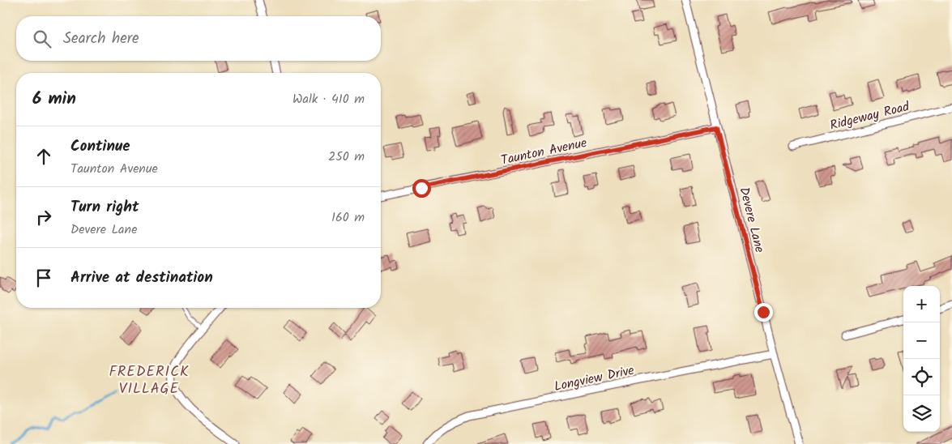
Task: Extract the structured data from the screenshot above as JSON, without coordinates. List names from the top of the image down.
{
  "streets": {
    "street": [
      "Ridgeway Road",
      "Taunton Avenue",
      "Devere Lane",
      "Longview Drive"
    ]
  },
  "crossings": [
    ["Taunton Avenue", "Devere Lane"],
    ["Devere Lane", "Longview Drive"]
  ],
  "districts": ["FREDERICK VILLAGE"],
  "page": {
    "search": "Search here",
    "heading": ["6 min", "Walk · 410 m"],
    "list": [
      ["Continue", "Taunton Avenue", "250 m"],
      ["Turn right", "Devere Lane", "160 m"],
      "Arrive at destination"
    ],
    "map_buttons": ["+", "−"]
  }
}
